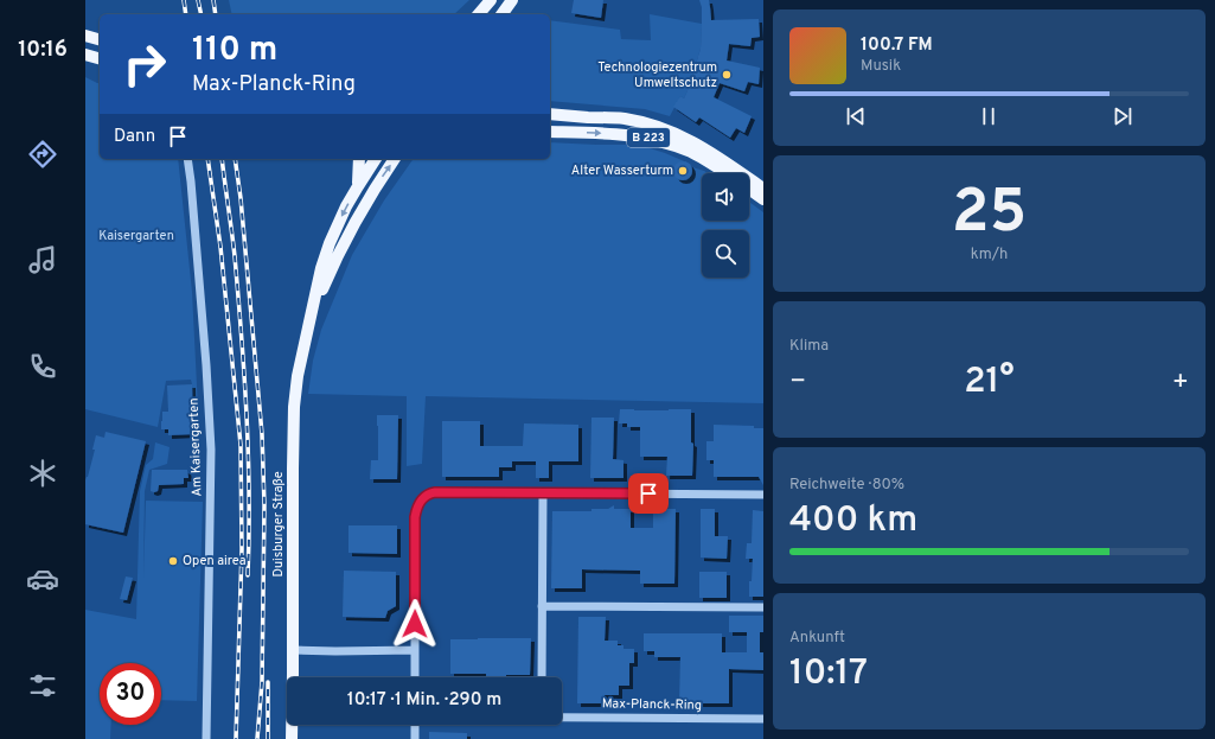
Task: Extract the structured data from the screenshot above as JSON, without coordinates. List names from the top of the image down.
{
  "streets": {
    "main road": ["B 223", "Duisburger Straße"],
    "street": ["Am Kaisergarten", "Max-Planck-Ring"]
  },
  "parks": ["Kaisergarten"],
  "places": ["Technologiezentrum Umweltschutz", "Alter Wasserturm", "Open airea"],
  "page": {
    "tabs": "10:16",
    "turn": ["110 m", "Max-Planck-Ring"],
    "song": ["100.7 FM", "Musik"],
    "then": "Dann",
    "tile": [
      ["25", "km/h"],
      "Klima",
      ["Reichweite · 80%", "400 km"],
      ["Ankunft", "10:17"]
    ],
    "heat": ["−", "21°", "+"],
    "limit": "30",
    "trip": "10:17 · 1 Min. · 290 m"
  }
}
